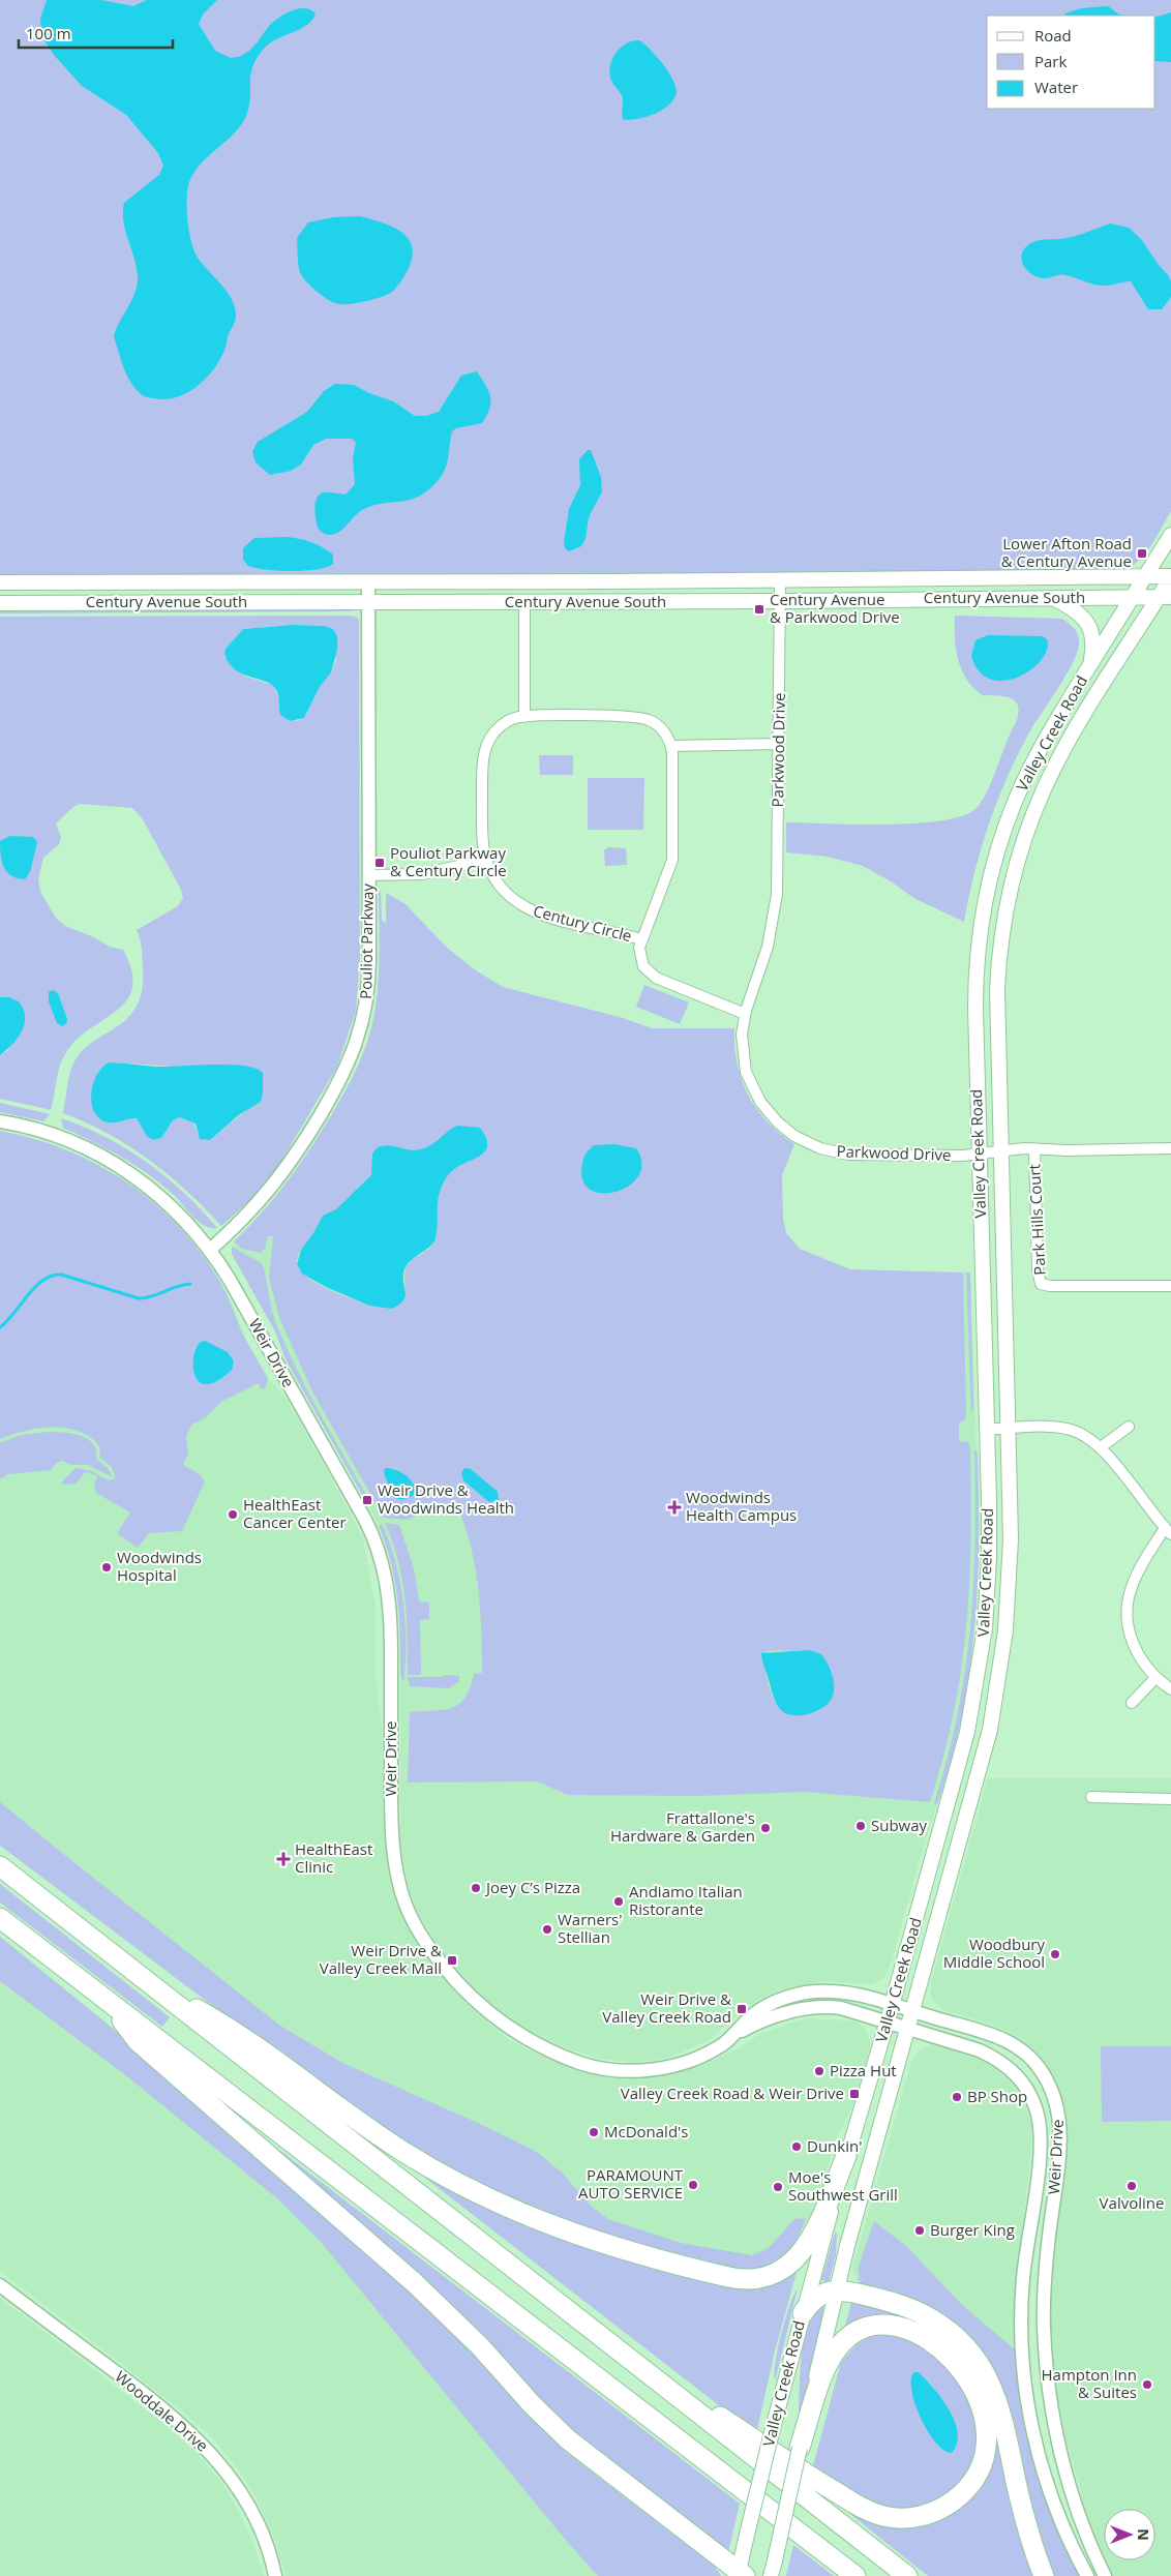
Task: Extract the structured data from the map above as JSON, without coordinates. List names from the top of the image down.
{
  "streets": {
    "main road": ["Century Avenue South", "Valley Creek Road"],
    "street": [
      "Parkwood Drive",
      "Century Circle",
      "Pouliot Parkway",
      "Park Hills Court",
      "Weir Drive",
      "Wooddale Drive"
    ]
  },
  "crossings": [
    ["Century Avenue South", "Valley Creek Road"],
    ["Century Avenue South", "Parkwood Drive"],
    ["Century Avenue South", "Pouliot Parkway"],
    ["Valley Creek Road", "Parkwood Drive"],
    ["Valley Creek Road", "Weir Drive"],
    ["Parkwood Drive", "Century Circle"],
    ["Parkwood Drive", "Park Hills Court"],
    ["Pouliot Parkway", "Weir Drive"]
  ],
  "places": {
    "transit": [
      "Lower Afton Road & Century Avenue",
      "Century Avenue & Parkwood Drive",
      "Pouliot Parkway & Century Circle",
      "Weir Drive & Woodwinds Health",
      "Weir Drive & Valley Creek Mall",
      "Weir Drive & Valley Creek Road",
      "Valley Creek Road & Weir Drive"
    ],
    "health": ["Woodwinds Health Campus", "HealthEast Clinic"],
    "other": [
      "HealthEast Cancer Center",
      "Woodwinds Hospital",
      "Subway",
      "Frattallone's Hardware & Garden",
      "Joey C’s Pizza",
      "Andiamo Italian Ristorante",
      "Warners' Stellian",
      "Woodbury Middle School",
      "Pizza Hut",
      "BP Shop",
      "McDonald's",
      "Dunkin'",
      "PARAMOUNT AUTO SERVICE",
      "Valvoline",
      "Moe's Southwest Grill",
      "Burger King",
      "Hampton Inn & Suites"
    ]
  },
  "legend": ["Road", "Park", "Water"],
  "scale_bar": "100 m",
  "north": "right"
}
